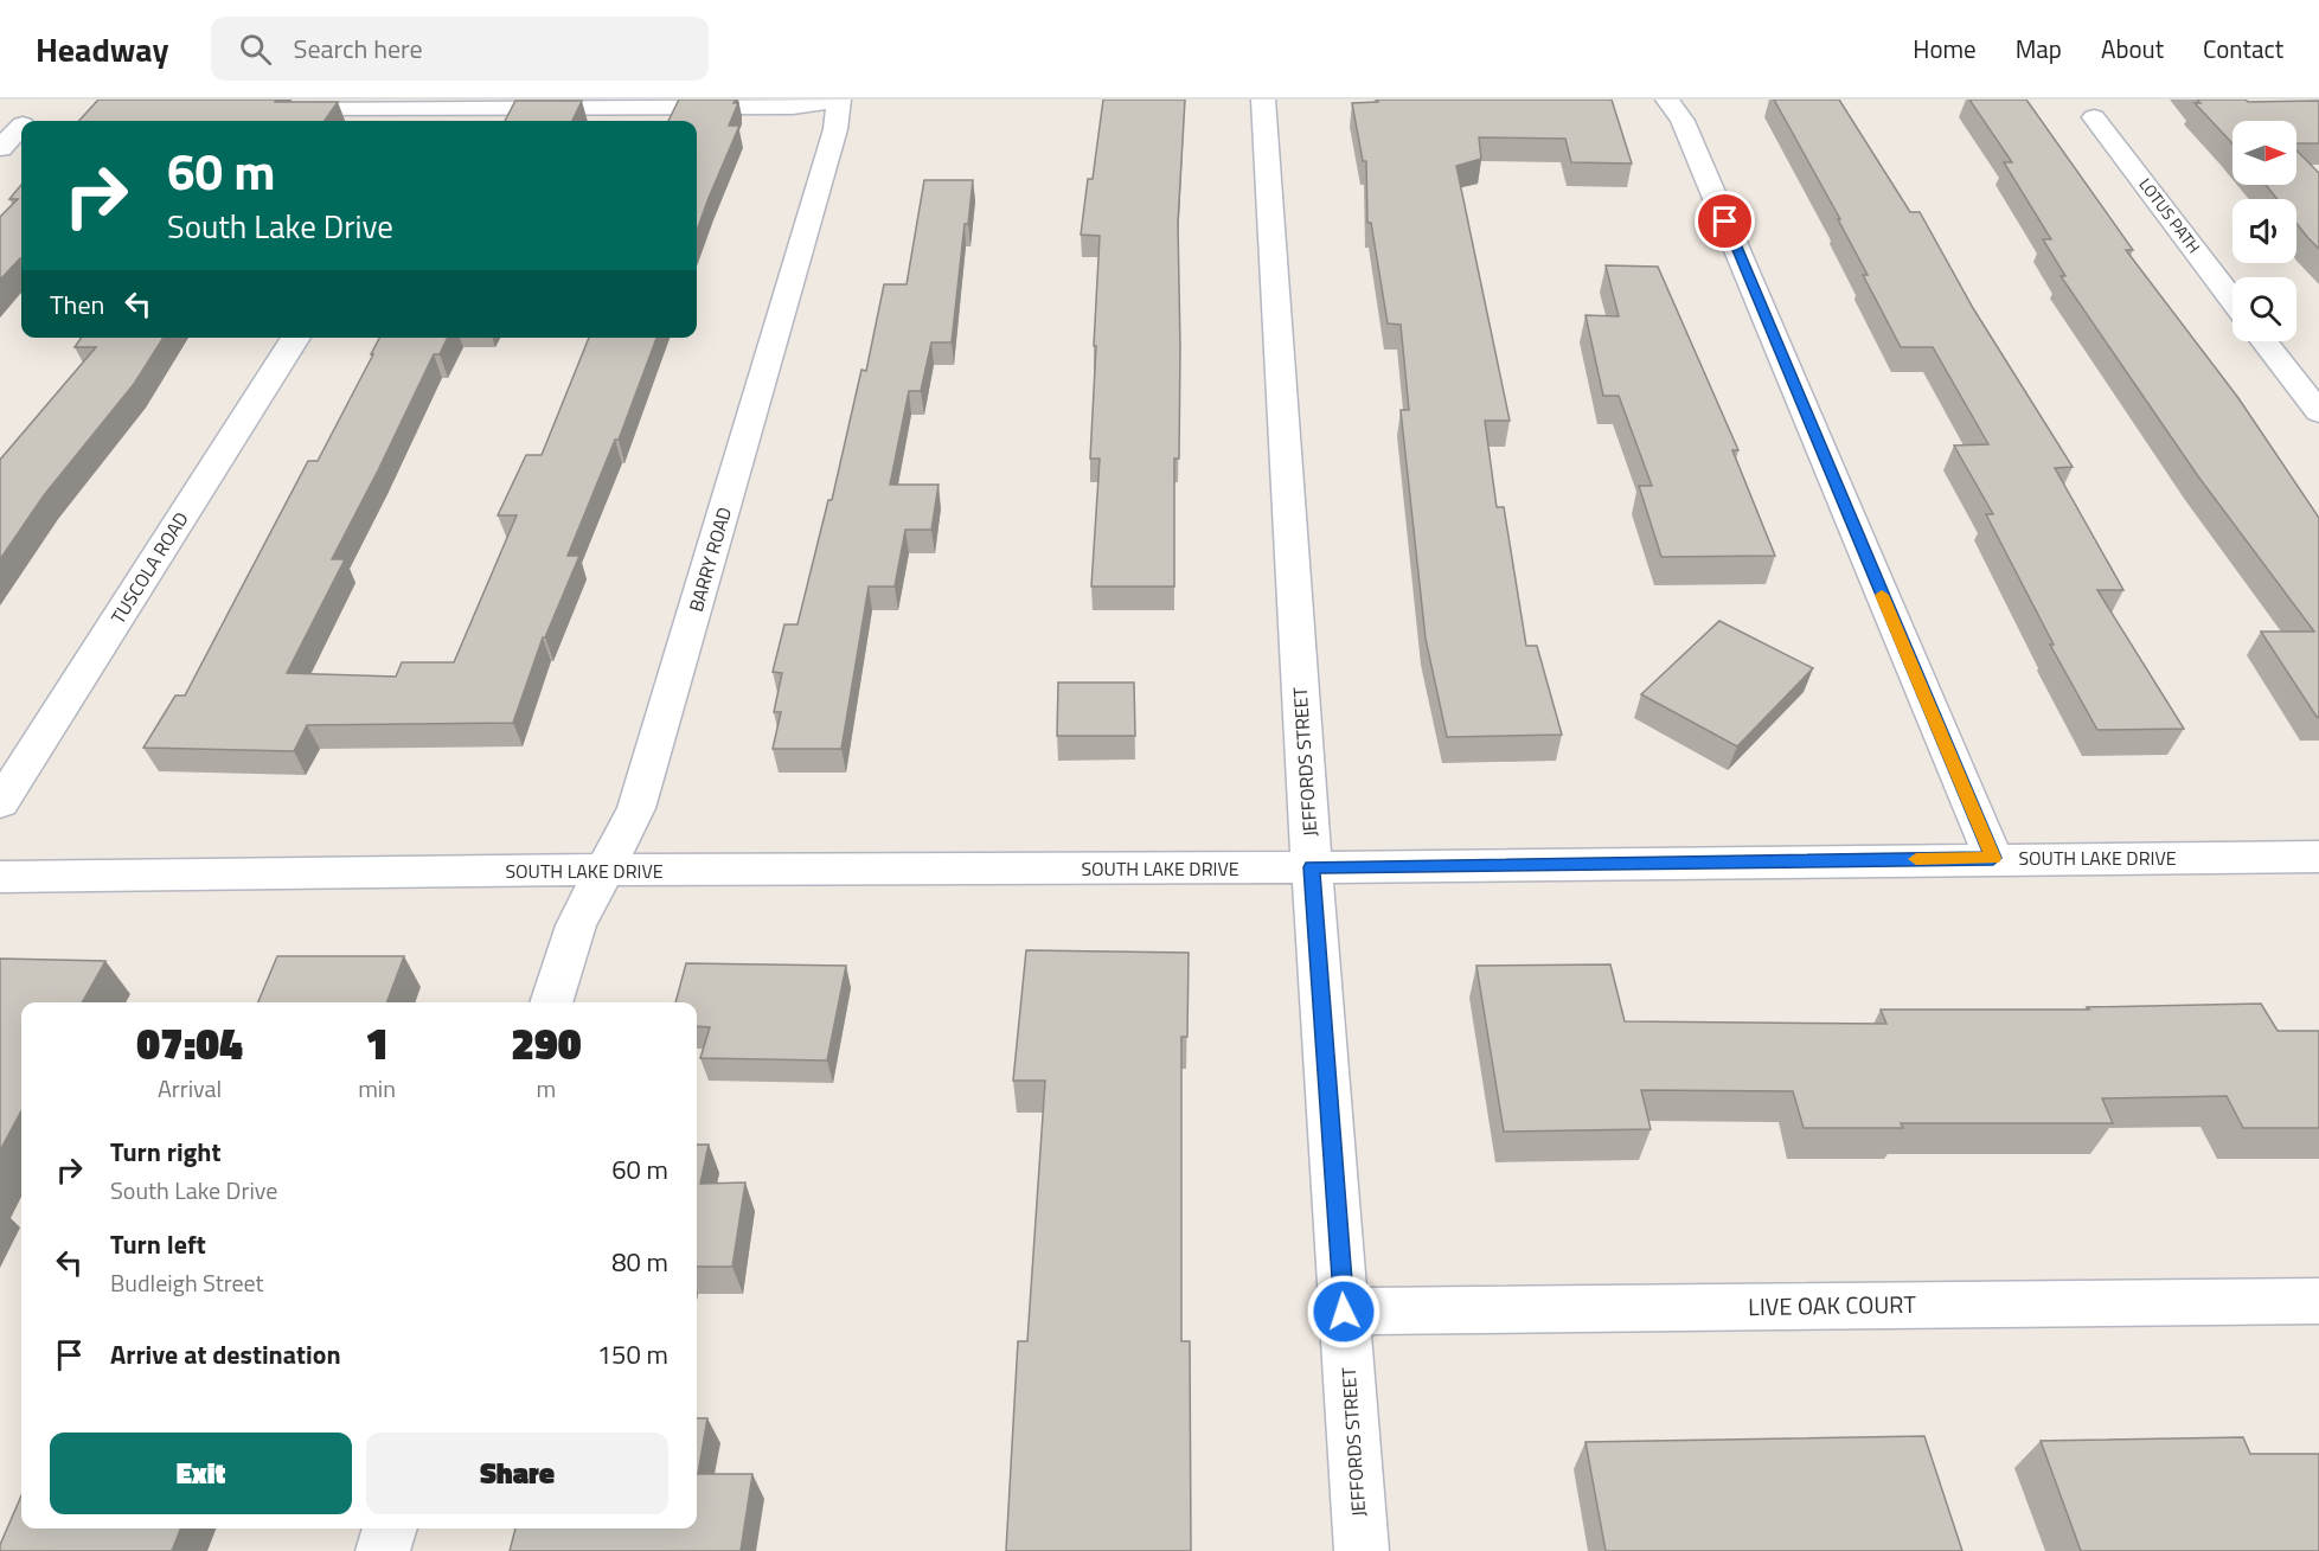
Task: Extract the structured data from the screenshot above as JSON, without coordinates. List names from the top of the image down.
{
  "streets": {
    "street": [
      "LOTUS PATH",
      "BARRY ROAD",
      "TUSCOLA ROAD",
      "JEFFORDS STREET",
      "SOUTH LAKE DRIVE",
      "LIVE OAK COURT"
    ]
  },
  "crossings": [
    ["BARRY ROAD", "SOUTH LAKE DRIVE"],
    ["JEFFORDS STREET", "SOUTH LAKE DRIVE"],
    ["JEFFORDS STREET", "LIVE OAK COURT"]
  ],
  "north": "right",
  "page": {
    "header": "Headway",
    "search": "Search here",
    "nav": [
      "Home",
      "Map",
      "About",
      "Contact"
    ],
    "turn": ["60 m", "South Lake Drive"],
    "then": "Then",
    "eta": [
      "07:04",
      "Arrival",
      "1",
      "min",
      "290",
      "m"
    ],
    "list": [
      {
        "name": "Turn right",
        "note": "South Lake Drive",
        "value": "60 m"
      },
      {
        "name": "Turn left",
        "note": "Budleigh Street",
        "value": "80 m"
      },
      {
        "name": "Arrive at destination",
        "value": "150 m"
      }
    ],
    "buttons": ["Exit", "Share"]
  }
}
